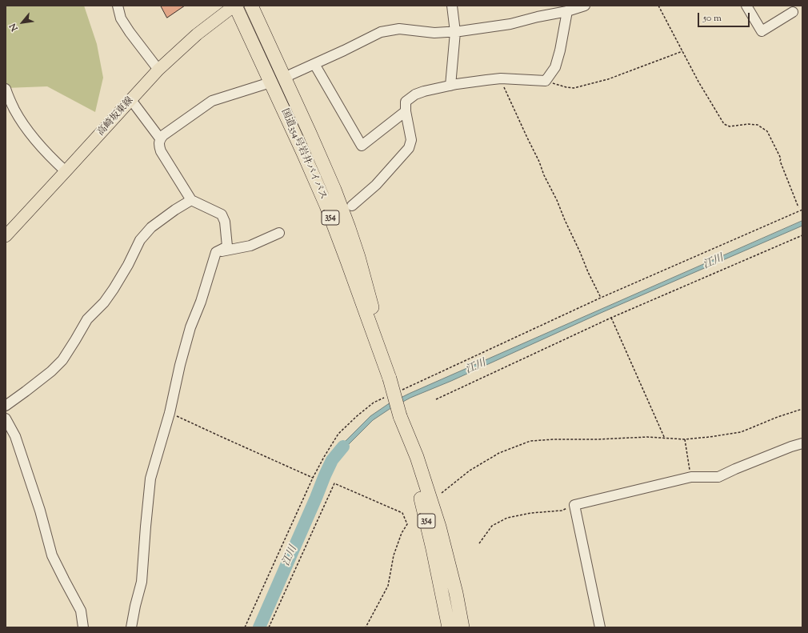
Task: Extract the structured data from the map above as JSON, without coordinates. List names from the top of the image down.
{
  "streets": {
    "highway": ["国道354号岩井バイパス", "354"],
    "main road": ["高崎坂東線"]
  },
  "crossings": [
    ["高崎坂東線", "国道354号岩井バイパス"]
  ],
  "water": ["江川"],
  "scale_bar": "50 m",
  "north": "bottom left"
}
